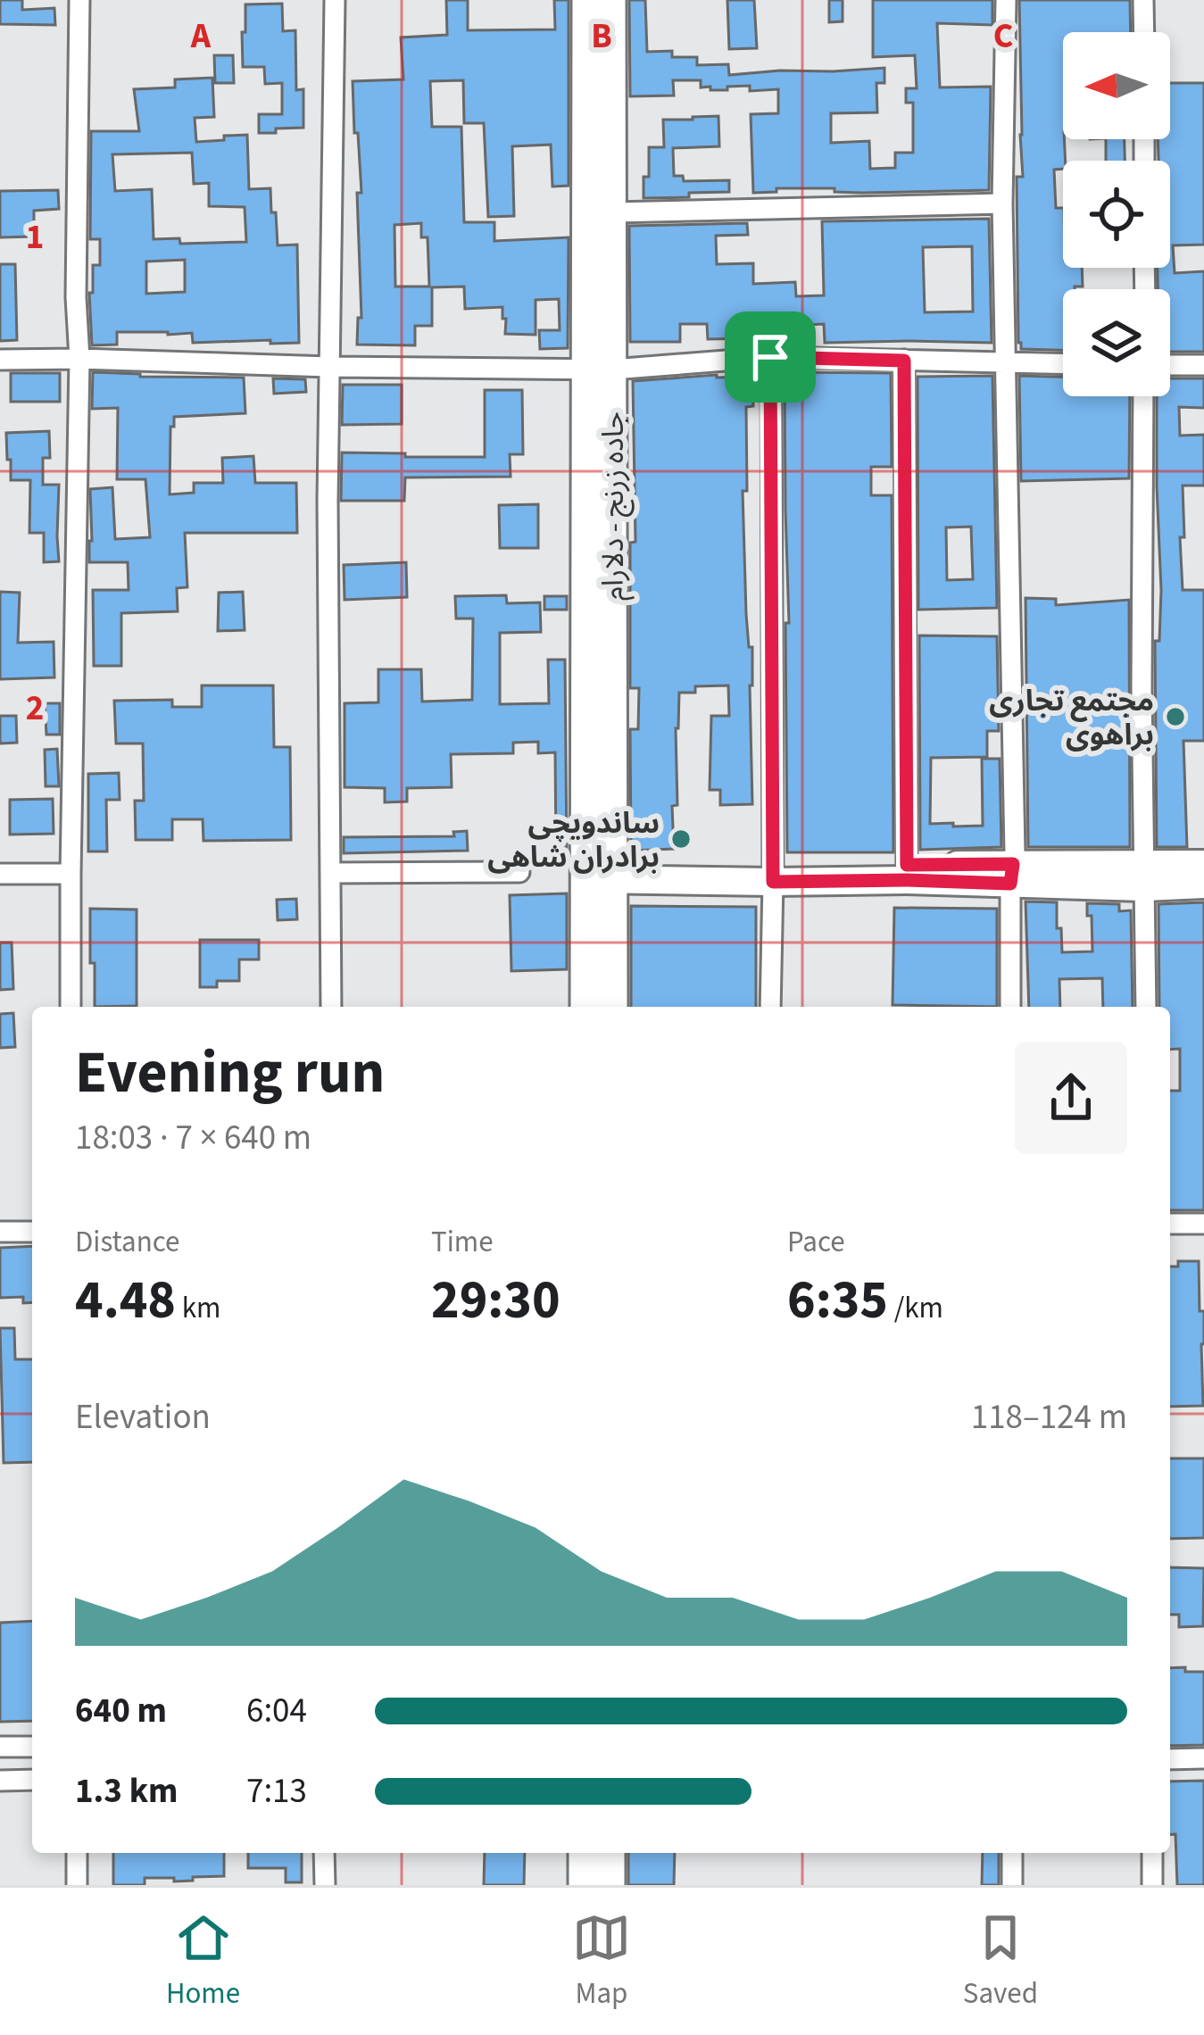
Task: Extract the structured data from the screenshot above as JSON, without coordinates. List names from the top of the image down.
{
  "streets": {
    "highway": ["جاده زرنج - دلارام"]
  },
  "places": ["مجتمع تجاری براهوی", "ساندویچی برادران شاهی"],
  "north": "left",
  "page": {
    "heading": ["Evening run", "18:03 · 7 × 640 m"],
    "stats": [
      ["Distance", "4.48 km"],
      ["Time", "29:30"],
      ["Pace", "6:35 /km"]
    ],
    "chart": ["Elevation", "118–124 m"],
    "list": [
      {
        "name": "640 m",
        "note": "6:04"
      },
      {
        "name": "1.3 km",
        "note": "7:13"
      }
    ],
    "tabs": ["Home", "Map", "Saved"]
  },
  "grid": {
    "columns": ["A", "B", "C"],
    "rows": ["1", "2"]
  }
}
